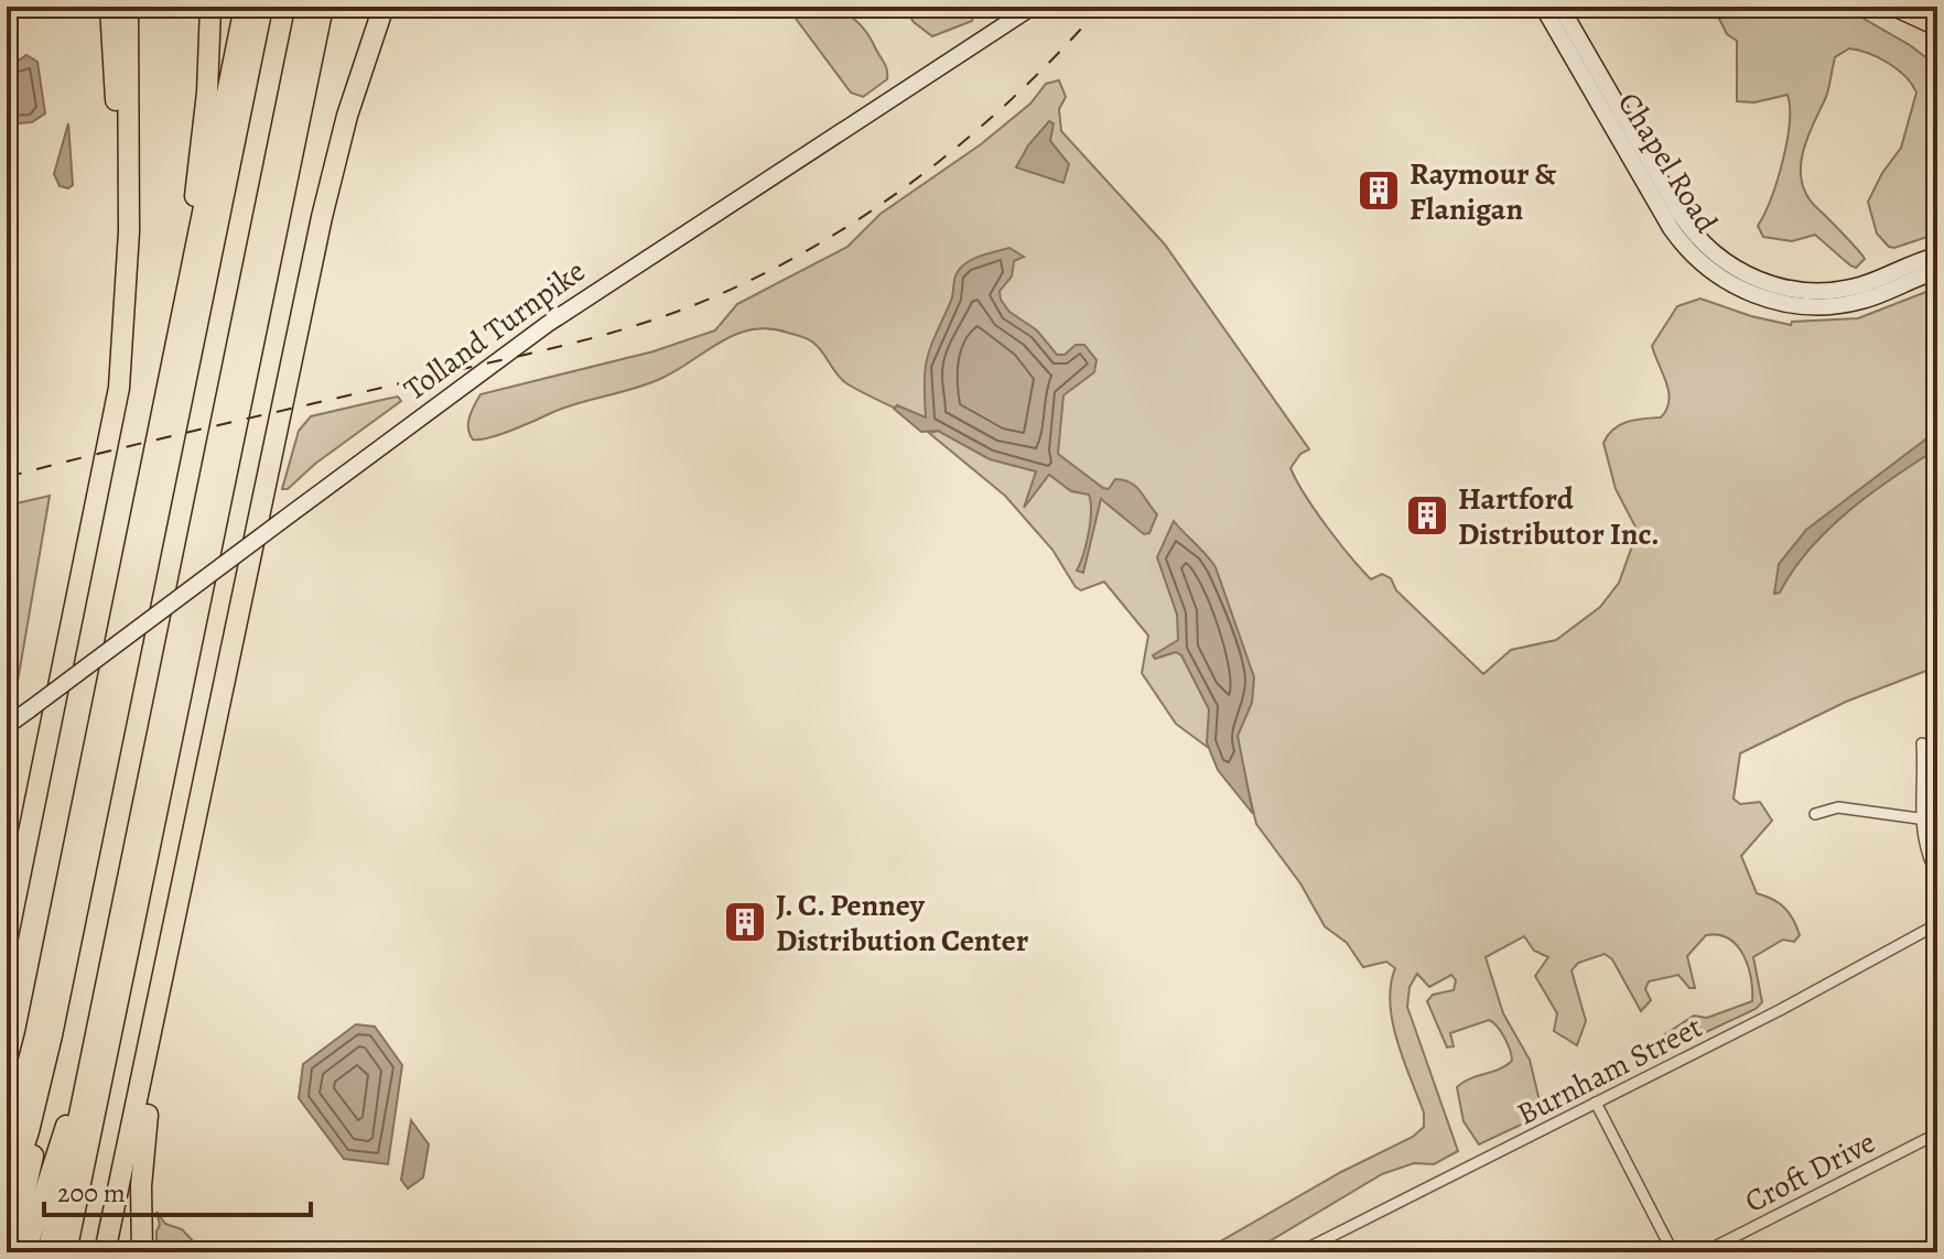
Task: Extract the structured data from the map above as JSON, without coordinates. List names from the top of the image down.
{
  "streets": {
    "main road": ["Chapel Road", "Tolland Turnpike"],
    "street": ["Burnham Street", "Croft Drive"]
  },
  "places": {
    "building": ["Raymour & Flanigan", "Hartford Distributor Inc.", "J. C. Penney Distribution Center"]
  },
  "scale_bar": "200 m"
}
